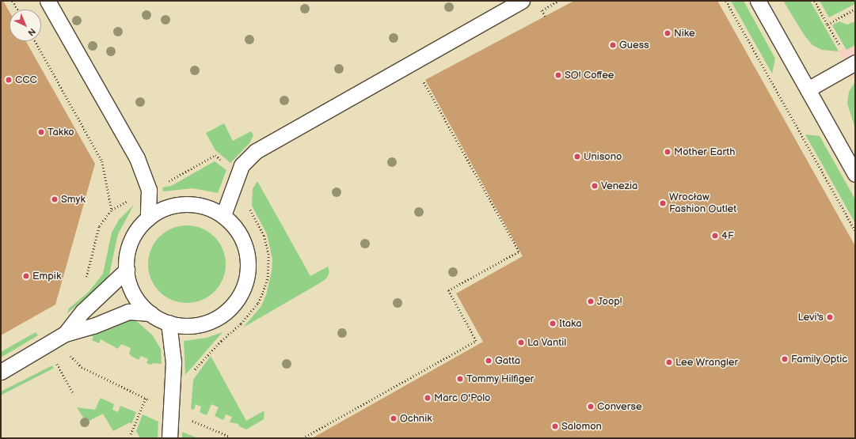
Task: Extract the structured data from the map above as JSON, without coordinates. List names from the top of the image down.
{
  "places": [
    "Nike",
    "Guess",
    "SO! Coffee",
    "CCC",
    "Takko",
    "Mother Earth",
    "Unisono",
    "Venezia",
    "Smyk",
    "Wrocław Fashion Outlet",
    "4F",
    "Empik",
    "Joop!",
    "Levi's",
    "Itaka",
    "La Vantil",
    "Family Optic",
    "Gatta",
    "Lee Wrangler",
    "Tommy Hilfiger",
    "Marc O'Polo",
    "Converse",
    "Ochnik",
    "Salomon"
  ],
  "north": "bottom right"
}
